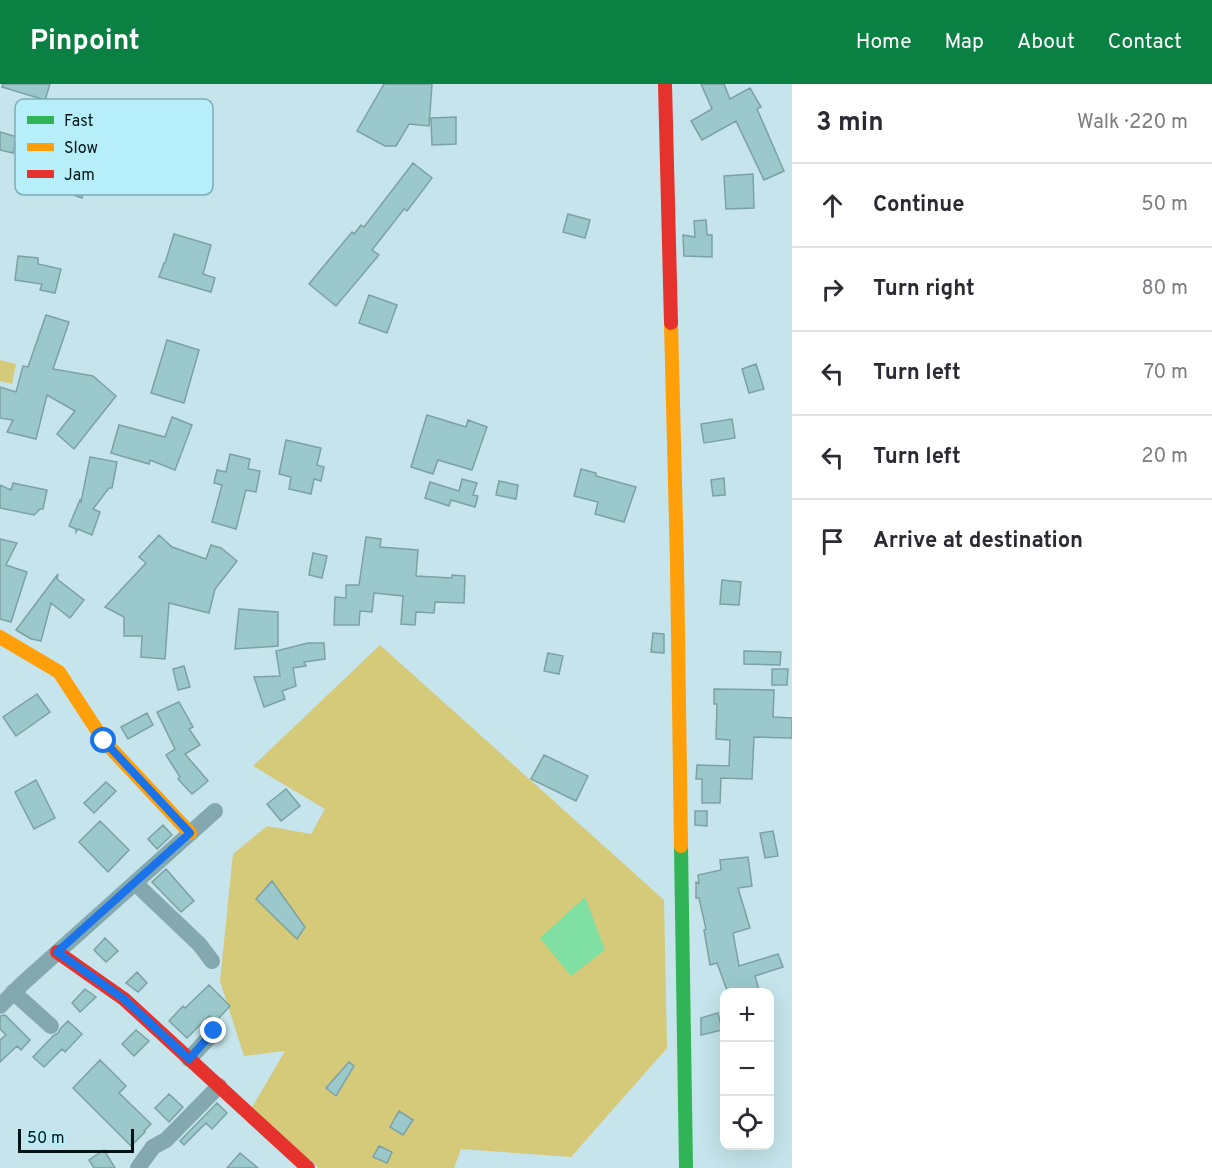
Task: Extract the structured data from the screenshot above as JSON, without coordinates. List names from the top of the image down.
{
  "legend": ["Fast", "Slow", "Jam"],
  "scale_bar": "50 m",
  "page": {
    "header": "Pinpoint",
    "nav": [
      "Home",
      "Map",
      "About",
      "Contact"
    ],
    "heading": ["3 min", "Walk · 220 m"],
    "list": [
      ["Continue", "50 m"],
      ["Turn right", "80 m"],
      ["Turn left", "70 m"],
      ["Turn left", "20 m"],
      "Arrive at destination"
    ],
    "map_buttons": ["+", "−"],
    "scale": "50 m"
  }
}
